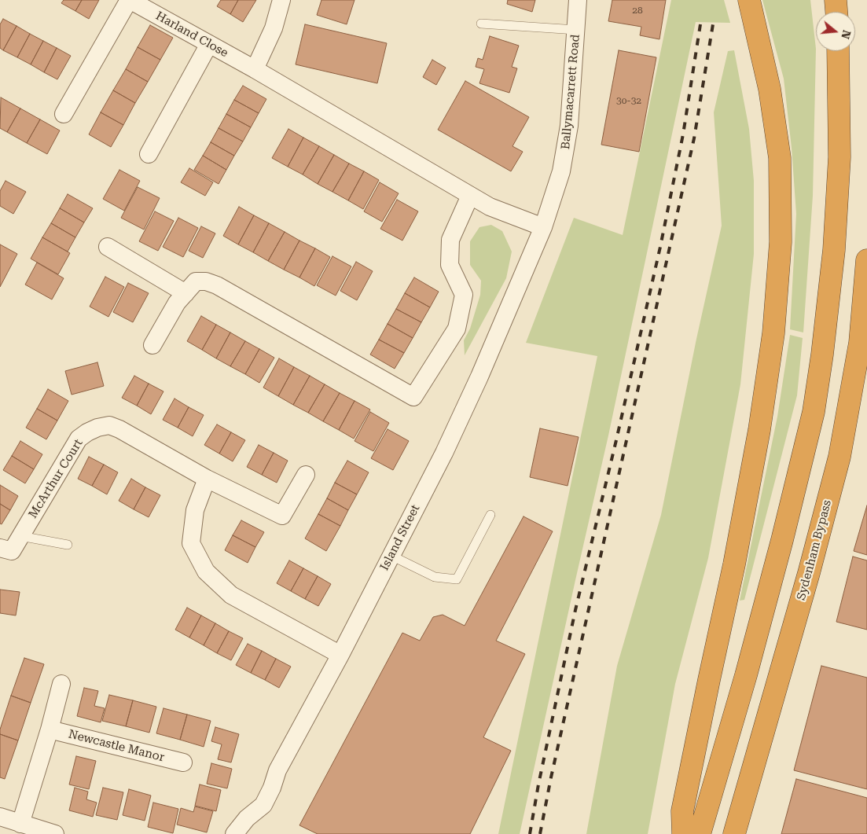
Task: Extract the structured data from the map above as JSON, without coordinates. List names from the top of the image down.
{
  "streets": {
    "highway": ["Sydenham Bypass"],
    "street": [
      "Harland Close",
      "Ballymacarrett Road",
      "McArthur Court",
      "Island Street",
      "Newcastle Manor"
    ]
  },
  "crossings": [
    ["Harland Close", "Ballymacarrett Road"],
    ["Harland Close", "Island Street"],
    ["Ballymacarrett Road", "Island Street"]
  ],
  "house_numbers": ["28", "30-32"],
  "north": "right"
}
